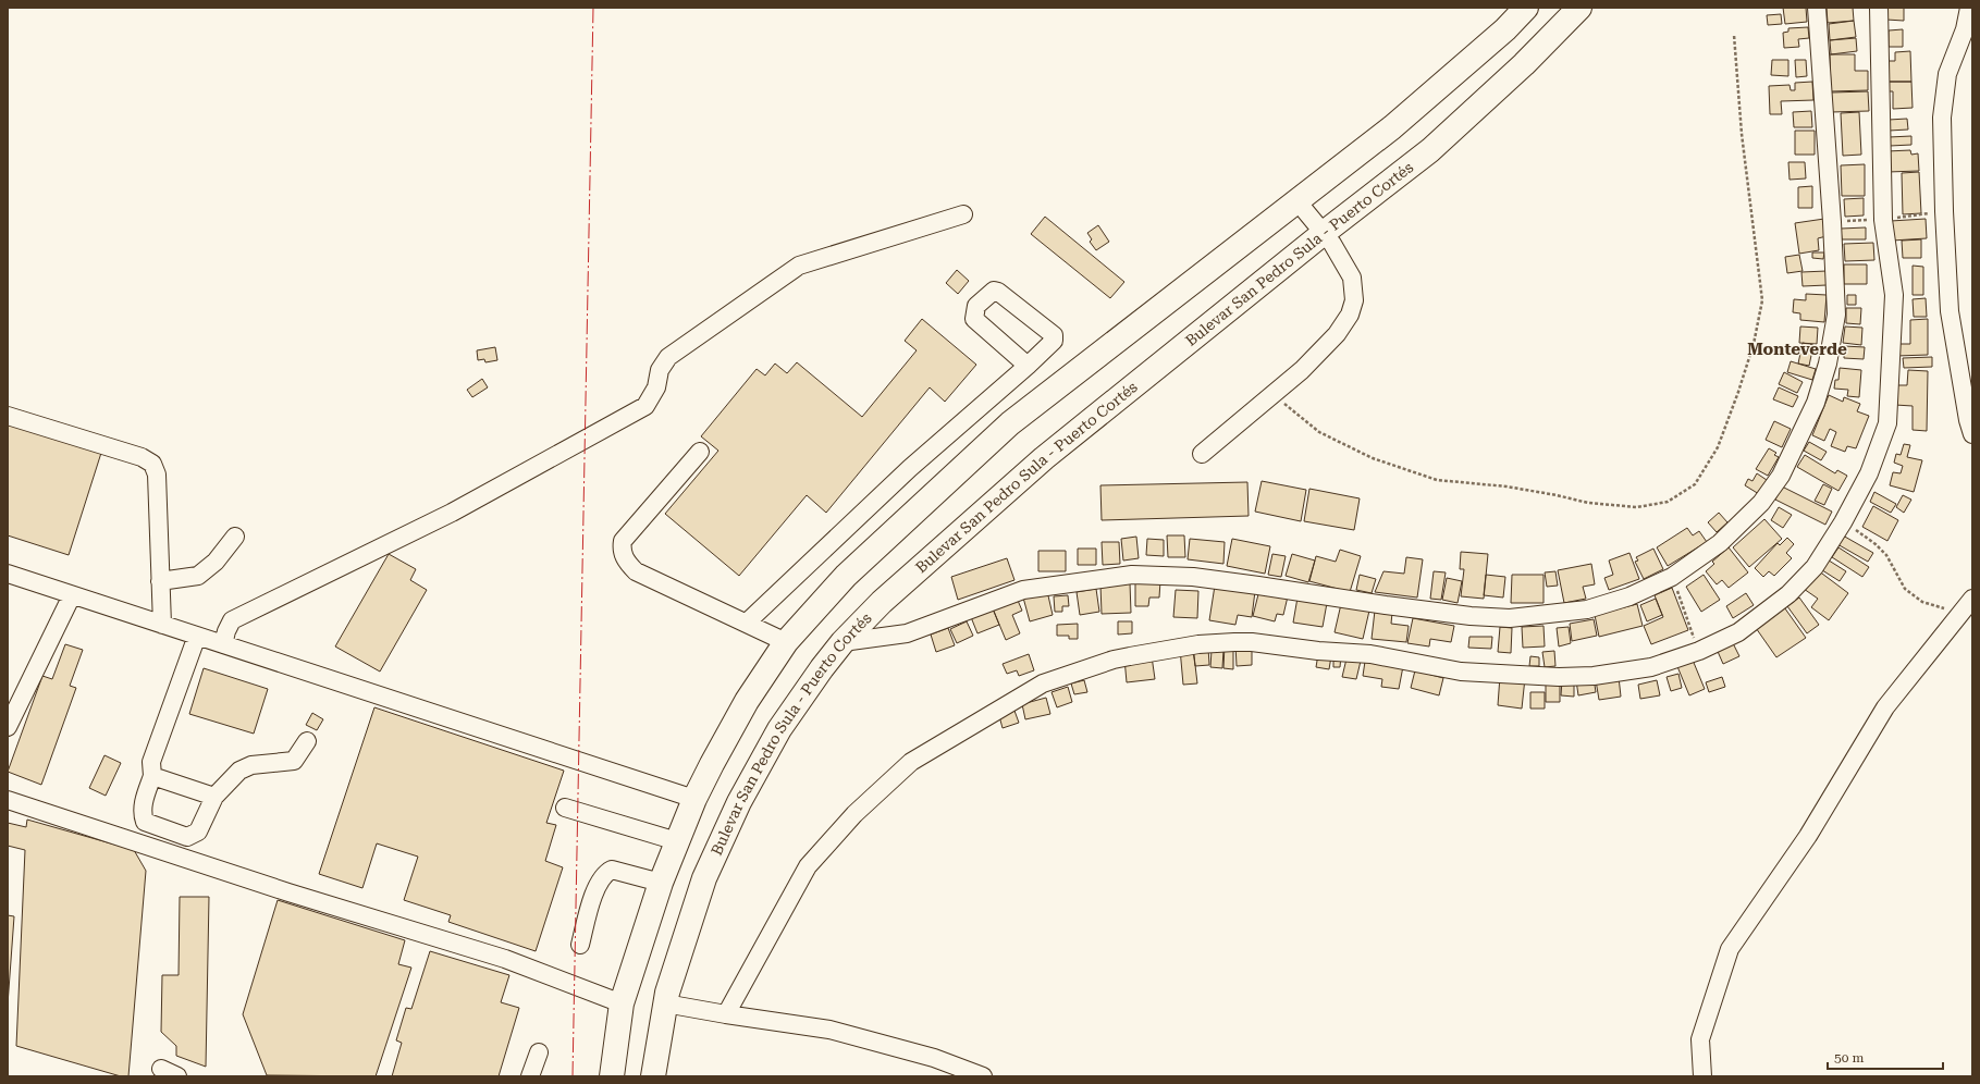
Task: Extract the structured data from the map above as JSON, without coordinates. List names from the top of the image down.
{
  "streets": {
    "highway": ["Bulevar San Pedro Sula - Puerto Cortés"]
  },
  "districts": ["Monteverde"],
  "scale_bar": "50 m"
}
